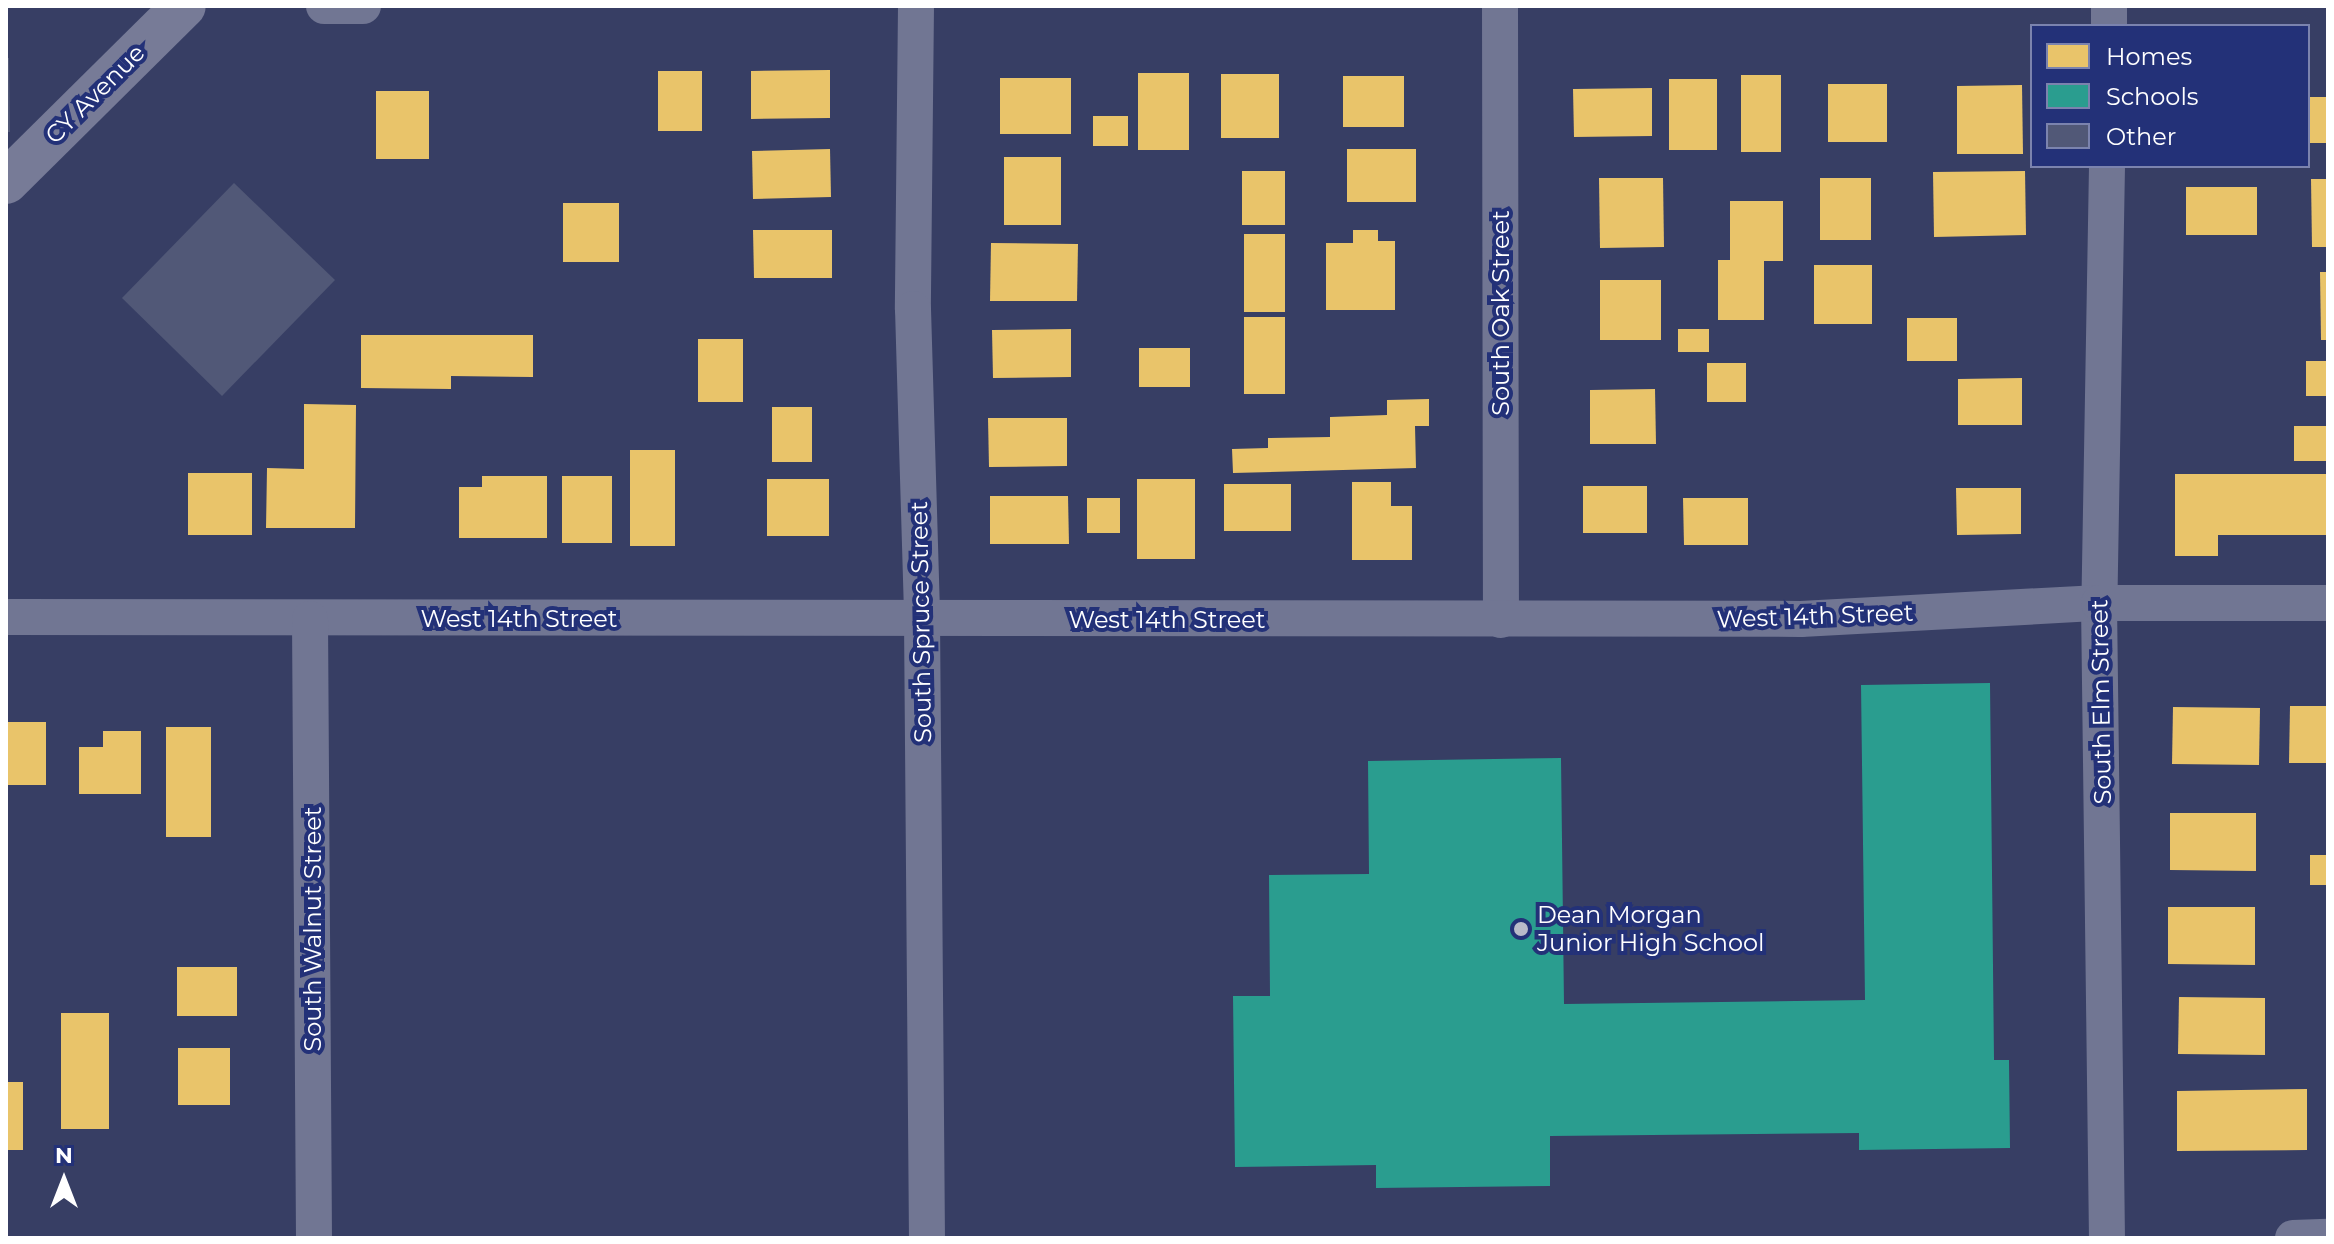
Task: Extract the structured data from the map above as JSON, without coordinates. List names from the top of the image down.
{
  "streets": {
    "main road": ["CY Avenue"],
    "street": [
      "South Oak Street",
      "West 14th Street",
      "South Spruce Street",
      "South Elm Street",
      "South Walnut Street"
    ]
  },
  "crossings": [
    ["South Oak Street", "West 14th Street"],
    ["West 14th Street", "South Spruce Street"],
    ["West 14th Street", "South Elm Street"],
    ["West 14th Street", "South Walnut Street"]
  ],
  "places": ["Dean Morgan Junior High School"],
  "legend": ["Homes", "Schools", "Other"],
  "north": "top"
}
